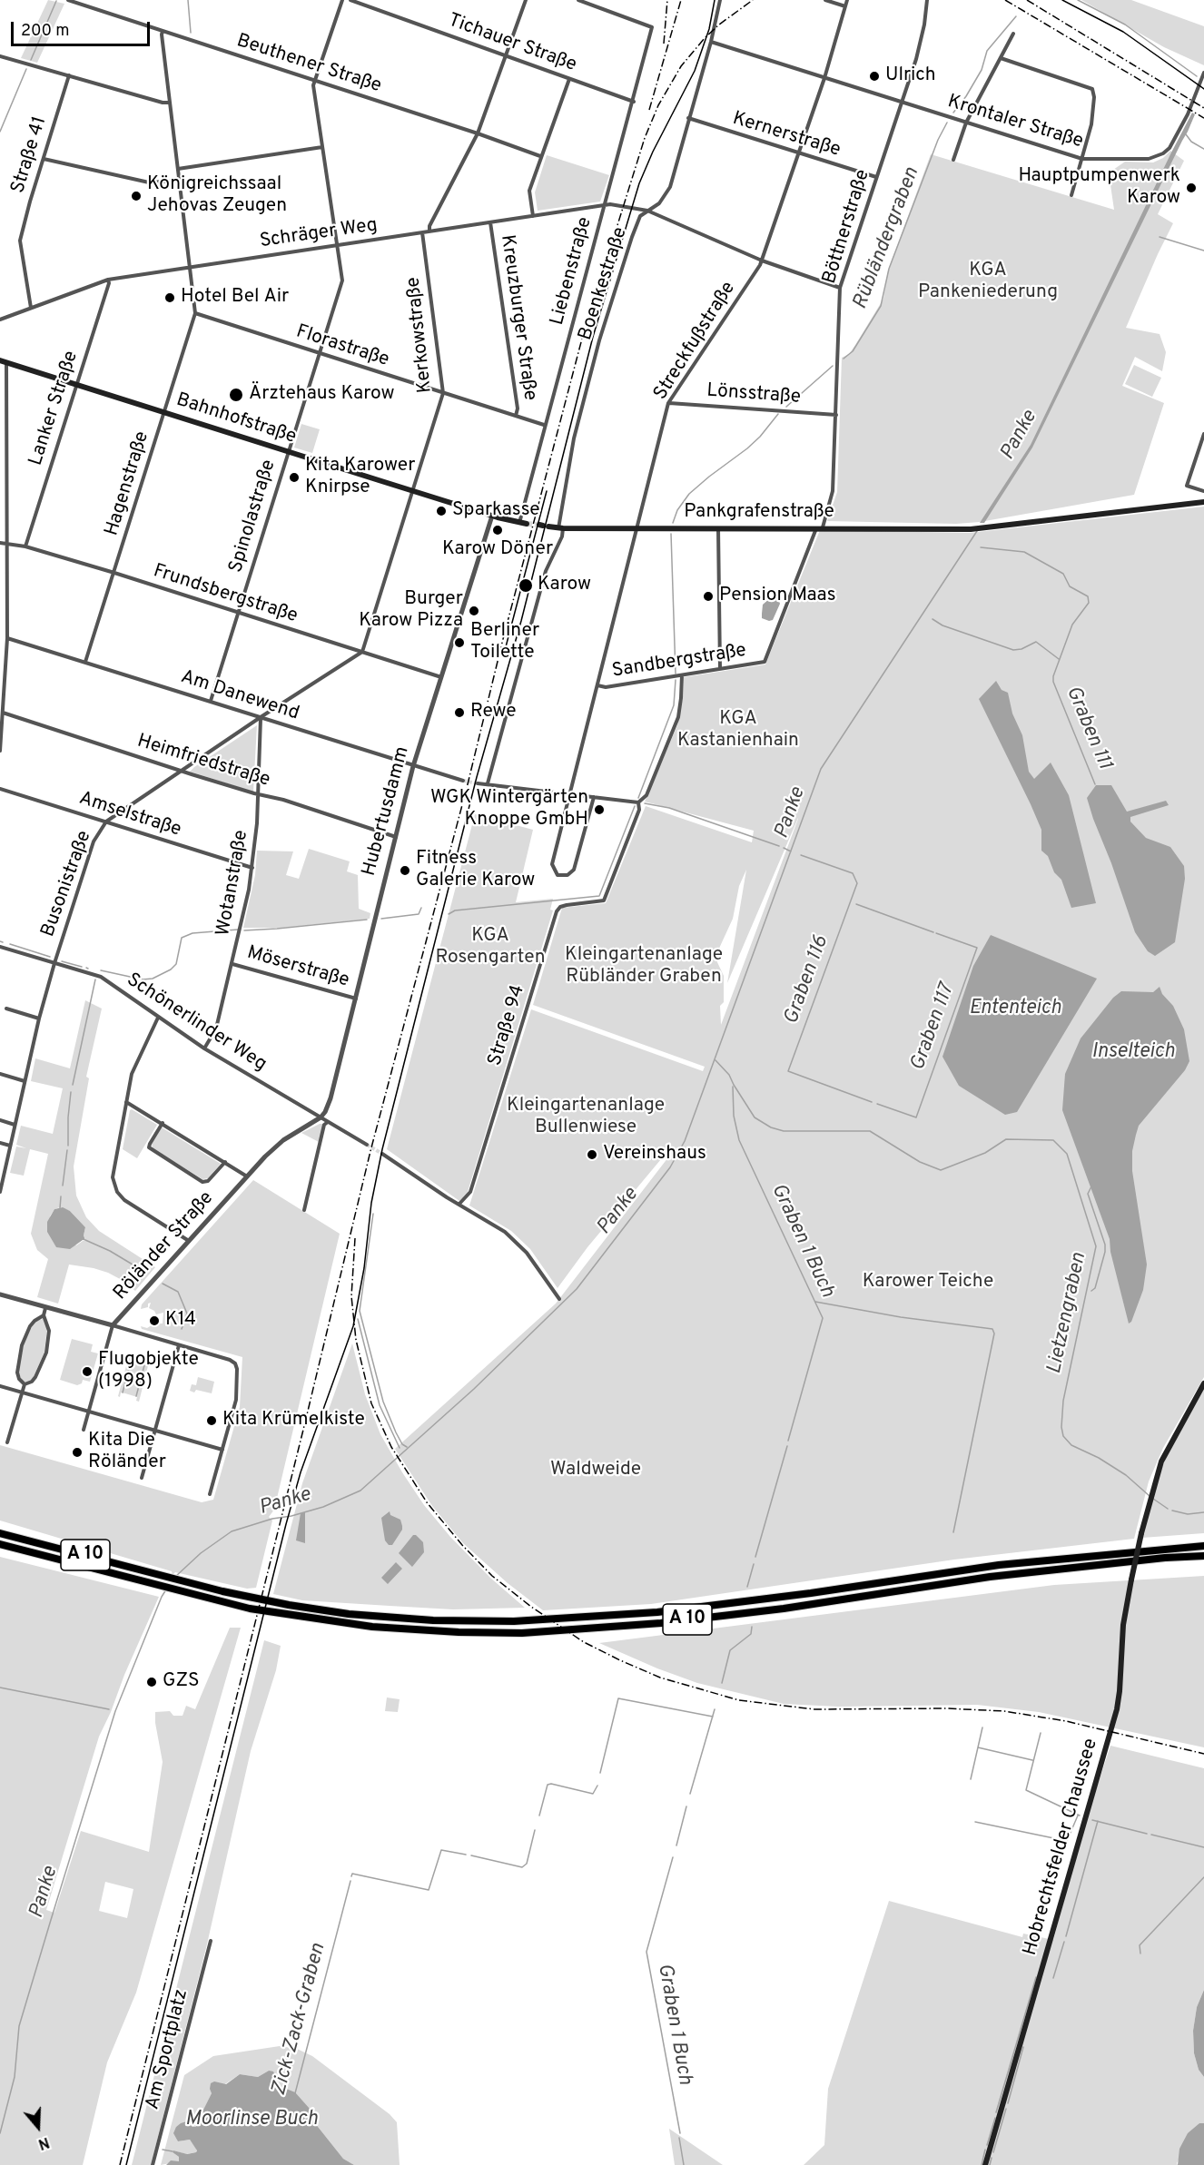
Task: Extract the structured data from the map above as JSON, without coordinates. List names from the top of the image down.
{
  "streets": {
    "highway": ["A 10"],
    "main road": ["Bahnhofstraße", "Pankgrafenstraße", "Hobrechtsfelder Chaussee"],
    "street": [
      "Tichauer Straße",
      "Beuthener Straße",
      "Krontaler Straße",
      "Kernerstraße",
      "Straße 41",
      "Böttnerstraße",
      "Schräger Weg",
      "Liebenstraße",
      "Boenkestraße",
      "Kreuzburger Straße",
      "Kerkowstraße",
      "Streckfußstraße",
      "Florastraße",
      "Lönsstraße",
      "Lanker Straße",
      "Hagenstraße",
      "Spinolastraße",
      "Frundsbergstraße",
      "Sandbergstraße",
      "Am Danewend",
      "Heimfriedstraße",
      "Hubertusdamm",
      "Amselstraße",
      "Wotanstraße",
      "Busonistraße",
      "Möserstraße",
      "Schönerlinder Weg",
      "Straße 94",
      "Röländer Straße",
      "Am Sportplatz"
    ]
  },
  "crossings": [
    ["Tichauer Straße", "Liebenstraße"],
    ["Beuthener Straße", "Spinolastraße"],
    ["Krontaler Straße", "Böttnerstraße"],
    ["Krontaler Straße", "Boenkestraße"],
    ["Krontaler Straße", "Streckfußstraße"],
    ["Kernerstraße", "Böttnerstraße"],
    ["Kernerstraße", "Boenkestraße"],
    ["Kernerstraße", "Streckfußstraße"],
    ["Straße 41", "Schräger Weg"],
    ["Böttnerstraße", "Schräger Weg"],
    ["Böttnerstraße", "Lönsstraße"],
    ["Böttnerstraße", "Pankgrafenstraße"],
    ["Böttnerstraße", "Sandbergstraße"],
    ["Schräger Weg", "Liebenstraße"],
    ["Schräger Weg", "Boenkestraße"],
    ["Schräger Weg", "Kreuzburger Straße"],
    ["Schräger Weg", "Kerkowstraße"],
    ["Schräger Weg", "Streckfußstraße"],
    ["Schräger Weg", "Lanker Straße"],
    ["Schräger Weg", "Spinolastraße"],
    ["Liebenstraße", "Florastraße"],
    ["Liebenstraße", "Bahnhofstraße"],
    ["Boenkestraße", "Pankgrafenstraße"],
    ["Kreuzburger Straße", "Florastraße"],
    ["Kerkowstraße", "Florastraße"],
    ["Kerkowstraße", "Bahnhofstraße"],
    ["Kerkowstraße", "Frundsbergstraße"],
    ["Kerkowstraße", "Busonistraße"],
    ["Streckfußstraße", "Lönsstraße"],
    ["Streckfußstraße", "Pankgrafenstraße"],
    ["Streckfußstraße", "Sandbergstraße"],
    ["Florastraße", "Hagenstraße"],
    ["Florastraße", "Spinolastraße"],
    ["Lanker Straße", "Bahnhofstraße"],
    ["Lanker Straße", "Frundsbergstraße"],
    ["Bahnhofstraße", "Hagenstraße"],
    ["Bahnhofstraße", "Spinolastraße"],
    ["Bahnhofstraße", "Hubertusdamm"],
    ["Hagenstraße", "Frundsbergstraße"],
    ["Hagenstraße", "Am Danewend"],
    ["Spinolastraße", "Frundsbergstraße"],
    ["Spinolastraße", "Am Danewend"],
    ["Frundsbergstraße", "Hubertusdamm"],
    ["Frundsbergstraße", "Busonistraße"],
    ["Sandbergstraße", "Straße 94"],
    ["Am Danewend", "Hubertusdamm"],
    ["Am Danewend", "Wotanstraße"],
    ["Am Danewend", "Busonistraße"],
    ["Heimfriedstraße", "Hubertusdamm"],
    ["Heimfriedstraße", "Wotanstraße"],
    ["Heimfriedstraße", "Busonistraße"],
    ["Hubertusdamm", "Möserstraße"],
    ["Hubertusdamm", "Schönerlinder Weg"],
    ["Hubertusdamm", "Röländer Straße"],
    ["Amselstraße", "Wotanstraße"],
    ["Amselstraße", "Busonistraße"],
    ["Wotanstraße", "Busonistraße"],
    ["Wotanstraße", "Möserstraße"],
    ["Wotanstraße", "Schönerlinder Weg"],
    ["Busonistraße", "Schönerlinder Weg"],
    ["Schönerlinder Weg", "Röländer Straße"]
  ],
  "water": [
    "Rübländergraben",
    "Panke",
    "Graben 111",
    "Graben 116",
    "Ententeich",
    "Graben 117",
    "Inselteich",
    "Graben 1 Buch",
    "Lietzengraben",
    "Zick-Zack-Graben",
    "Moorlinse Buch"
  ],
  "parks": [
    "KGA Pankeniederung",
    "KGA Kastanienhain",
    "KGA Rosengarten",
    "Kleingartenanlage Rübländer Graben",
    "Kleingartenanlage Bullenwiese",
    "Karower Teiche",
    "Waldweide"
  ],
  "places": [
    "Ulrich",
    "Hauptpumpenwerk Karow",
    "Königreichssaal Jehovas Zeugen",
    "Hotel Bel Air",
    "Ärztehaus Karow",
    "Kita Karower Knirpse",
    "Sparkasse",
    "Karow Döner",
    "Karow",
    "Pension Maas",
    "Burger Karow Pizza",
    "Berliner Toilette",
    "Rewe",
    "WGK Wintergärten Knoppe GmbH",
    "Fitness Galerie Karow",
    "Vereinshaus",
    "K14",
    "Flugobjekte (1998)",
    "Kita Krümelkiste",
    "Kita Die Röländer",
    "GZS"
  ],
  "scale_bar": "200 m",
  "north": "bottom"
}
